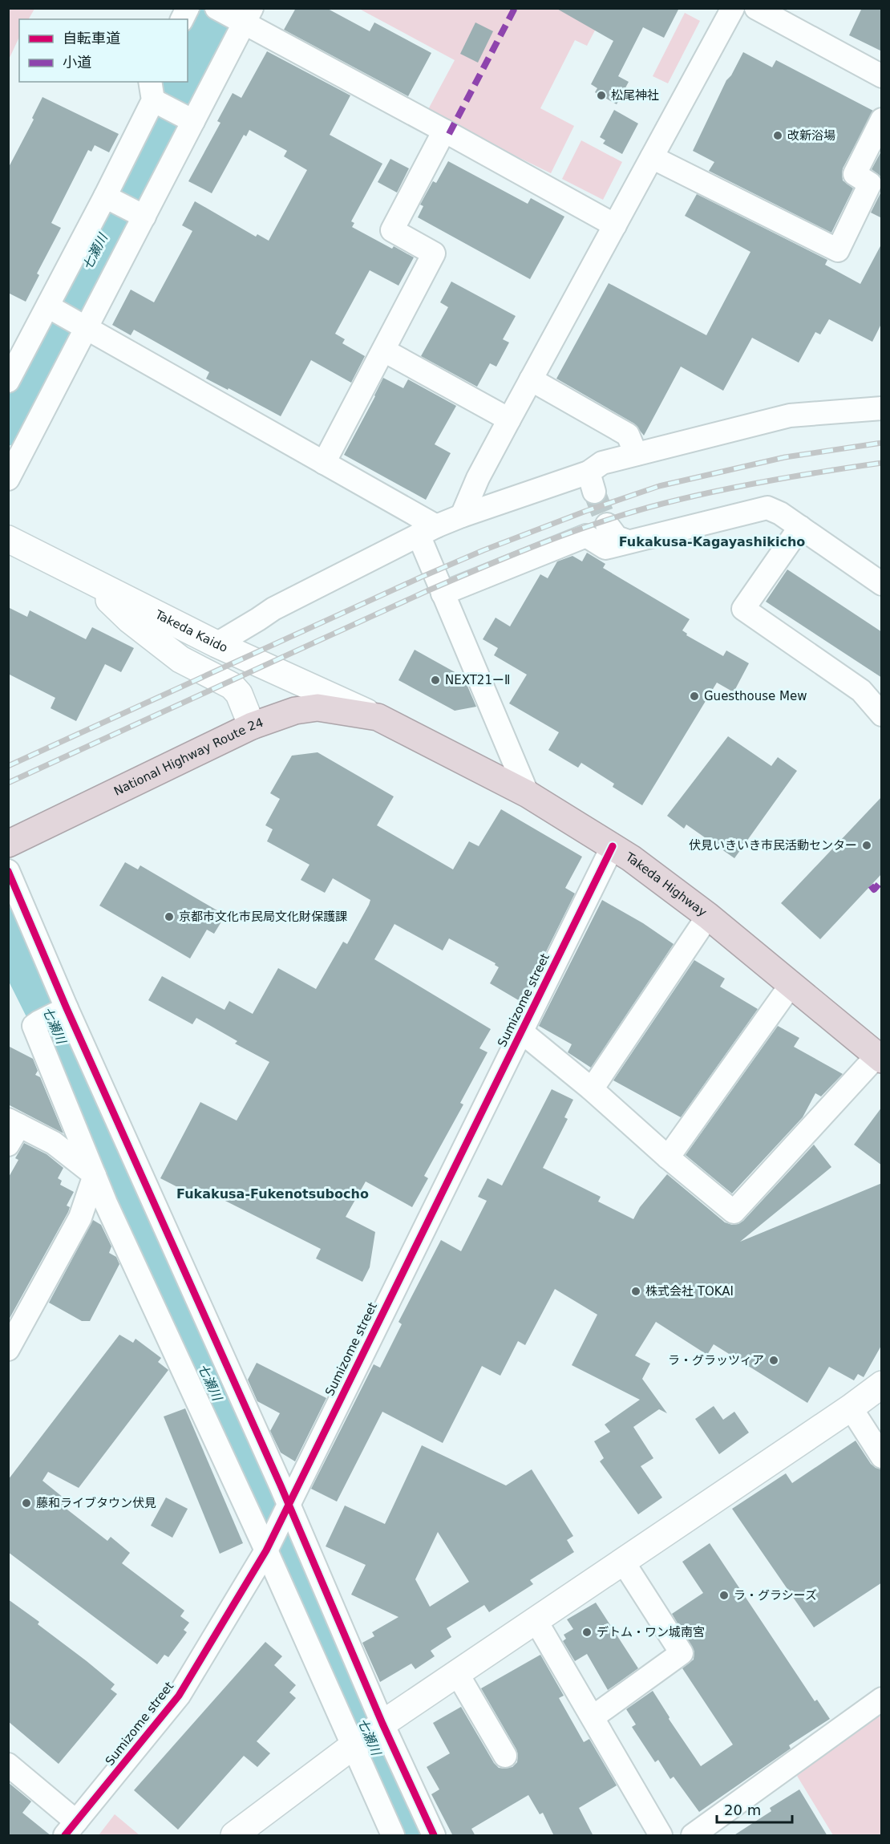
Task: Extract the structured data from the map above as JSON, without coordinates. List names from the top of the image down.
{
  "streets": {
    "highway": ["National Highway Route 24", "Takeda Highway"],
    "street": ["Takeda Kaido", "Sumizome street"]
  },
  "crossings": [
    ["Takeda Kaido", "National Highway Route 24"],
    ["Takeda Kaido", "Takeda Highway"],
    ["National Highway Route 24", "Takeda Highway"],
    ["Takeda Highway", "Sumizome street"]
  ],
  "districts": ["Fukakusa-Kagayashikicho", "Fukakusa-Fukenotsubocho"],
  "water": ["七瀬川"],
  "places": [
    "松尾神社",
    "改新浴場",
    "NEXT21ーⅡ",
    "Guesthouse Mew",
    "伏見いきいき市民活動センター",
    "京都市文化市民局文化財保護課",
    "株式会社 TOKAI",
    "ラ・グラッツィア",
    "藤和ライブタウン伏見",
    "ラ・グラシーズ",
    "デトム・ワン城南宮"
  ],
  "legend": ["自転車道", "小道"],
  "scale_bar": "20 m"
}
